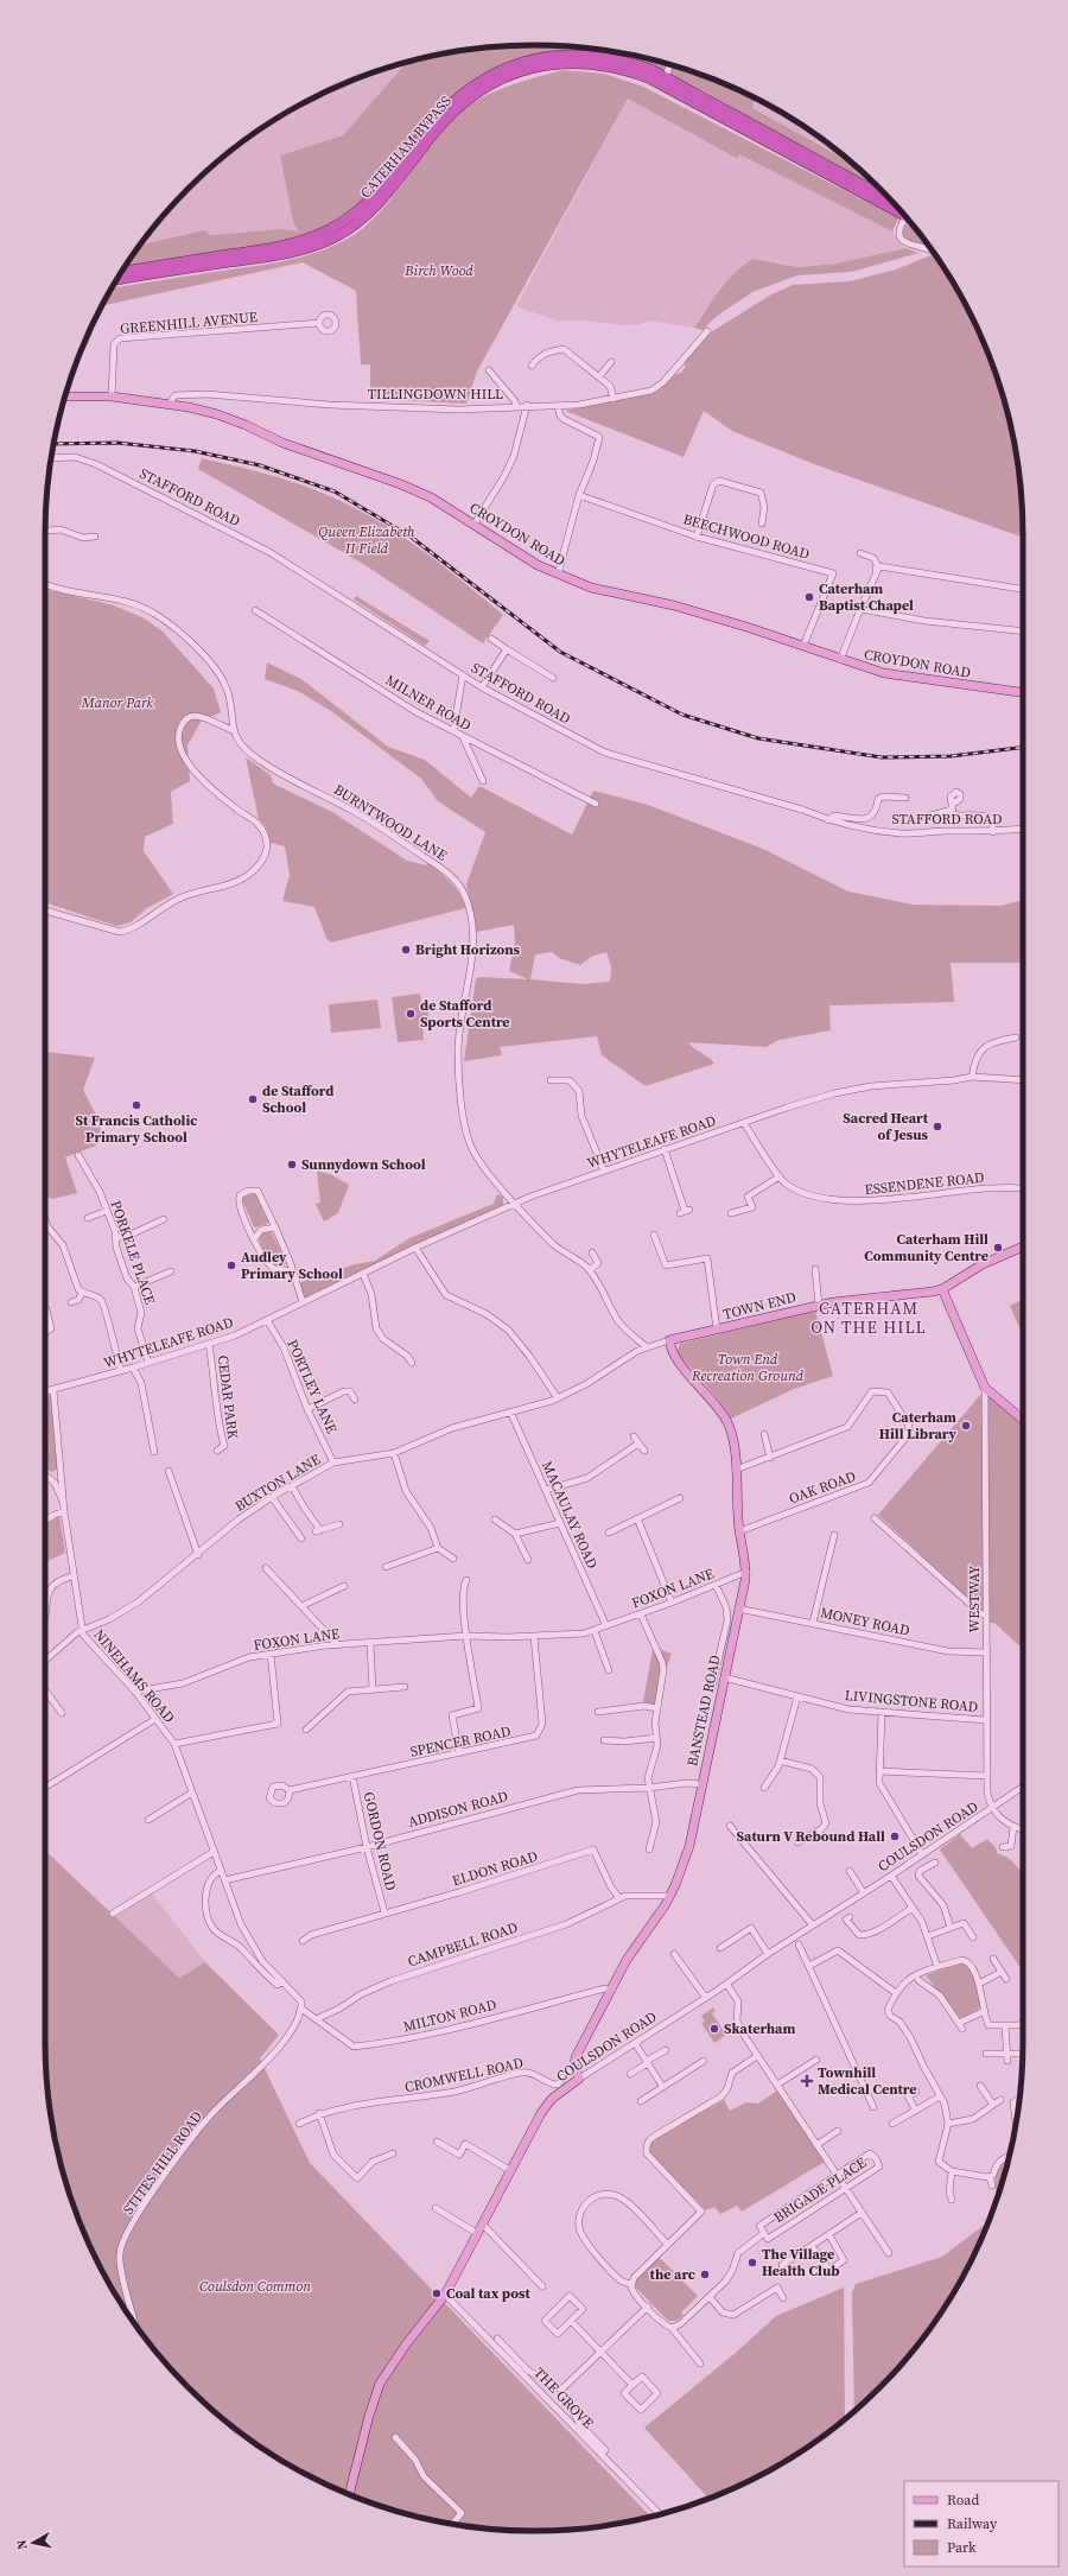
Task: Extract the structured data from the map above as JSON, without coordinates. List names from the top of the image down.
{
  "streets": {
    "highway": ["CATERHAM BYPASS"],
    "main road": [
      "CROYDON ROAD",
      "TOWN END",
      "BANSTEAD ROAD",
      "COULSDON ROAD"
    ],
    "street": [
      "GREENHILL AVENUE",
      "TILLINGDOWN HILL",
      "STAFFORD ROAD",
      "BEECHWOOD ROAD",
      "MILNER ROAD",
      "BURNTWOOD LANE",
      "WHYTELEAFE ROAD",
      "ESSENDENE ROAD",
      "PORKELE PLACE",
      "PORTLEY LANE",
      "CEDAR PARK",
      "BUXTON LANE",
      "OAK ROAD",
      "MACAULAY ROAD",
      "FOXON LANE",
      "WESTWAY",
      "MONEY ROAD",
      "NINEHAMS ROAD",
      "LIVINGSTONE ROAD",
      "SPENCER ROAD",
      "ADDISON ROAD",
      "GORDON ROAD",
      "ELDON ROAD",
      "CAMPBELL ROAD",
      "MILTON ROAD",
      "CROMWELL ROAD",
      "STITES HILL ROAD",
      "BRIGADE PLACE",
      "THE GROVE"
    ]
  },
  "crossings": [
    ["GREENHILL AVENUE", "CROYDON ROAD"],
    ["TILLINGDOWN HILL", "CROYDON ROAD"],
    ["CROYDON ROAD", "BEECHWOOD ROAD"],
    ["BURNTWOOD LANE", "WHYTELEAFE ROAD"],
    ["BURNTWOOD LANE", "BUXTON LANE"],
    ["WHYTELEAFE ROAD", "ESSENDENE ROAD"],
    ["WHYTELEAFE ROAD", "PORKELE PLACE"],
    ["WHYTELEAFE ROAD", "PORTLEY LANE"],
    ["WHYTELEAFE ROAD", "CEDAR PARK"],
    ["TOWN END", "BUXTON LANE"],
    ["TOWN END", "BANSTEAD ROAD"],
    ["PORTLEY LANE", "BUXTON LANE"],
    ["BUXTON LANE", "MACAULAY ROAD"],
    ["BUXTON LANE", "NINEHAMS ROAD"],
    ["BUXTON LANE", "BANSTEAD ROAD"],
    ["OAK ROAD", "BANSTEAD ROAD"],
    ["MACAULAY ROAD", "FOXON LANE"],
    ["FOXON LANE", "NINEHAMS ROAD"],
    ["FOXON LANE", "BANSTEAD ROAD"],
    ["FOXON LANE", "SPENCER ROAD"],
    ["WESTWAY", "MONEY ROAD"],
    ["WESTWAY", "LIVINGSTONE ROAD"],
    ["WESTWAY", "COULSDON ROAD"],
    ["MONEY ROAD", "BANSTEAD ROAD"],
    ["NINEHAMS ROAD", "ADDISON ROAD"],
    ["NINEHAMS ROAD", "MILTON ROAD"],
    ["NINEHAMS ROAD", "STITES HILL ROAD"],
    ["LIVINGSTONE ROAD", "BANSTEAD ROAD"],
    ["BANSTEAD ROAD", "ADDISON ROAD"],
    ["BANSTEAD ROAD", "MILTON ROAD"],
    ["BANSTEAD ROAD", "CROMWELL ROAD"],
    ["SPENCER ROAD", "GORDON ROAD"],
    ["ADDISON ROAD", "GORDON ROAD"],
    ["COULSDON ROAD", "THE GROVE"],
    ["GORDON ROAD", "ELDON ROAD"],
    ["ELDON ROAD", "CAMPBELL ROAD"],
    ["CAMPBELL ROAD", "MILTON ROAD"],
    ["MILTON ROAD", "STITES HILL ROAD"]
  ],
  "districts": ["CATERHAM ON THE HILL"],
  "parks": [
    "Birch Wood",
    "Queen Elizabeth II Field",
    "Manor Park",
    "Town End Recreation Ground",
    "Coulsdon Common"
  ],
  "places": {
    "other": [
      "Caterham Baptist Chapel",
      "Bright Horizons",
      "de Stafford Sports Centre",
      "de Stafford School",
      "St Francis Catholic Primary School",
      "Sacred Heart of Jesus",
      "Sunnydown School",
      "Caterham Hill Community Centre",
      "Audley Primary School",
      "Caterham Hill Library",
      "Saturn V Rebound Hall",
      "Skaterham",
      "The Village Health Club",
      "the arc",
      "Coal tax post"
    ],
    "health": ["Townhill Medical Centre"]
  },
  "legend": ["Road", "Railway", "Park"],
  "north": "left"
}
